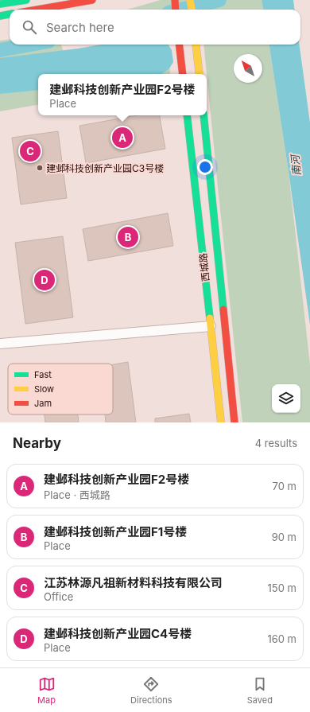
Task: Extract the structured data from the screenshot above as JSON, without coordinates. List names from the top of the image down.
{
  "streets": {
    "street": ["西城路"]
  },
  "water": ["南河"],
  "places": ["建邺科技创新产业园C3号楼"],
  "legend": ["Fast", "Slow", "Jam"],
  "north": "top left",
  "page": {
    "search": "Search here",
    "popup": ["建邺科技创新产业园F2号楼", "Place"],
    "pins": [
      "A",
      "C",
      "B",
      "D"
    ],
    "heading": ["Nearby", "4 results"],
    "list": [
      {
        "mark": "A",
        "name": "建邺科技创新产业园F2号楼",
        "note": "Place · 西城路",
        "value": "70 m"
      },
      {
        "mark": "B",
        "name": "建邺科技创新产业园F1号楼",
        "note": "Place",
        "value": "90 m"
      },
      {
        "mark": "C",
        "name": "江苏林源凡祖新材料科技有限公司",
        "note": "Office",
        "value": "150 m"
      },
      {
        "mark": "D",
        "name": "建邺科技创新产业园C4号楼",
        "note": "Place",
        "value": "160 m"
      }
    ],
    "nav": ["Map", "Directions", "Saved"]
  }
}
